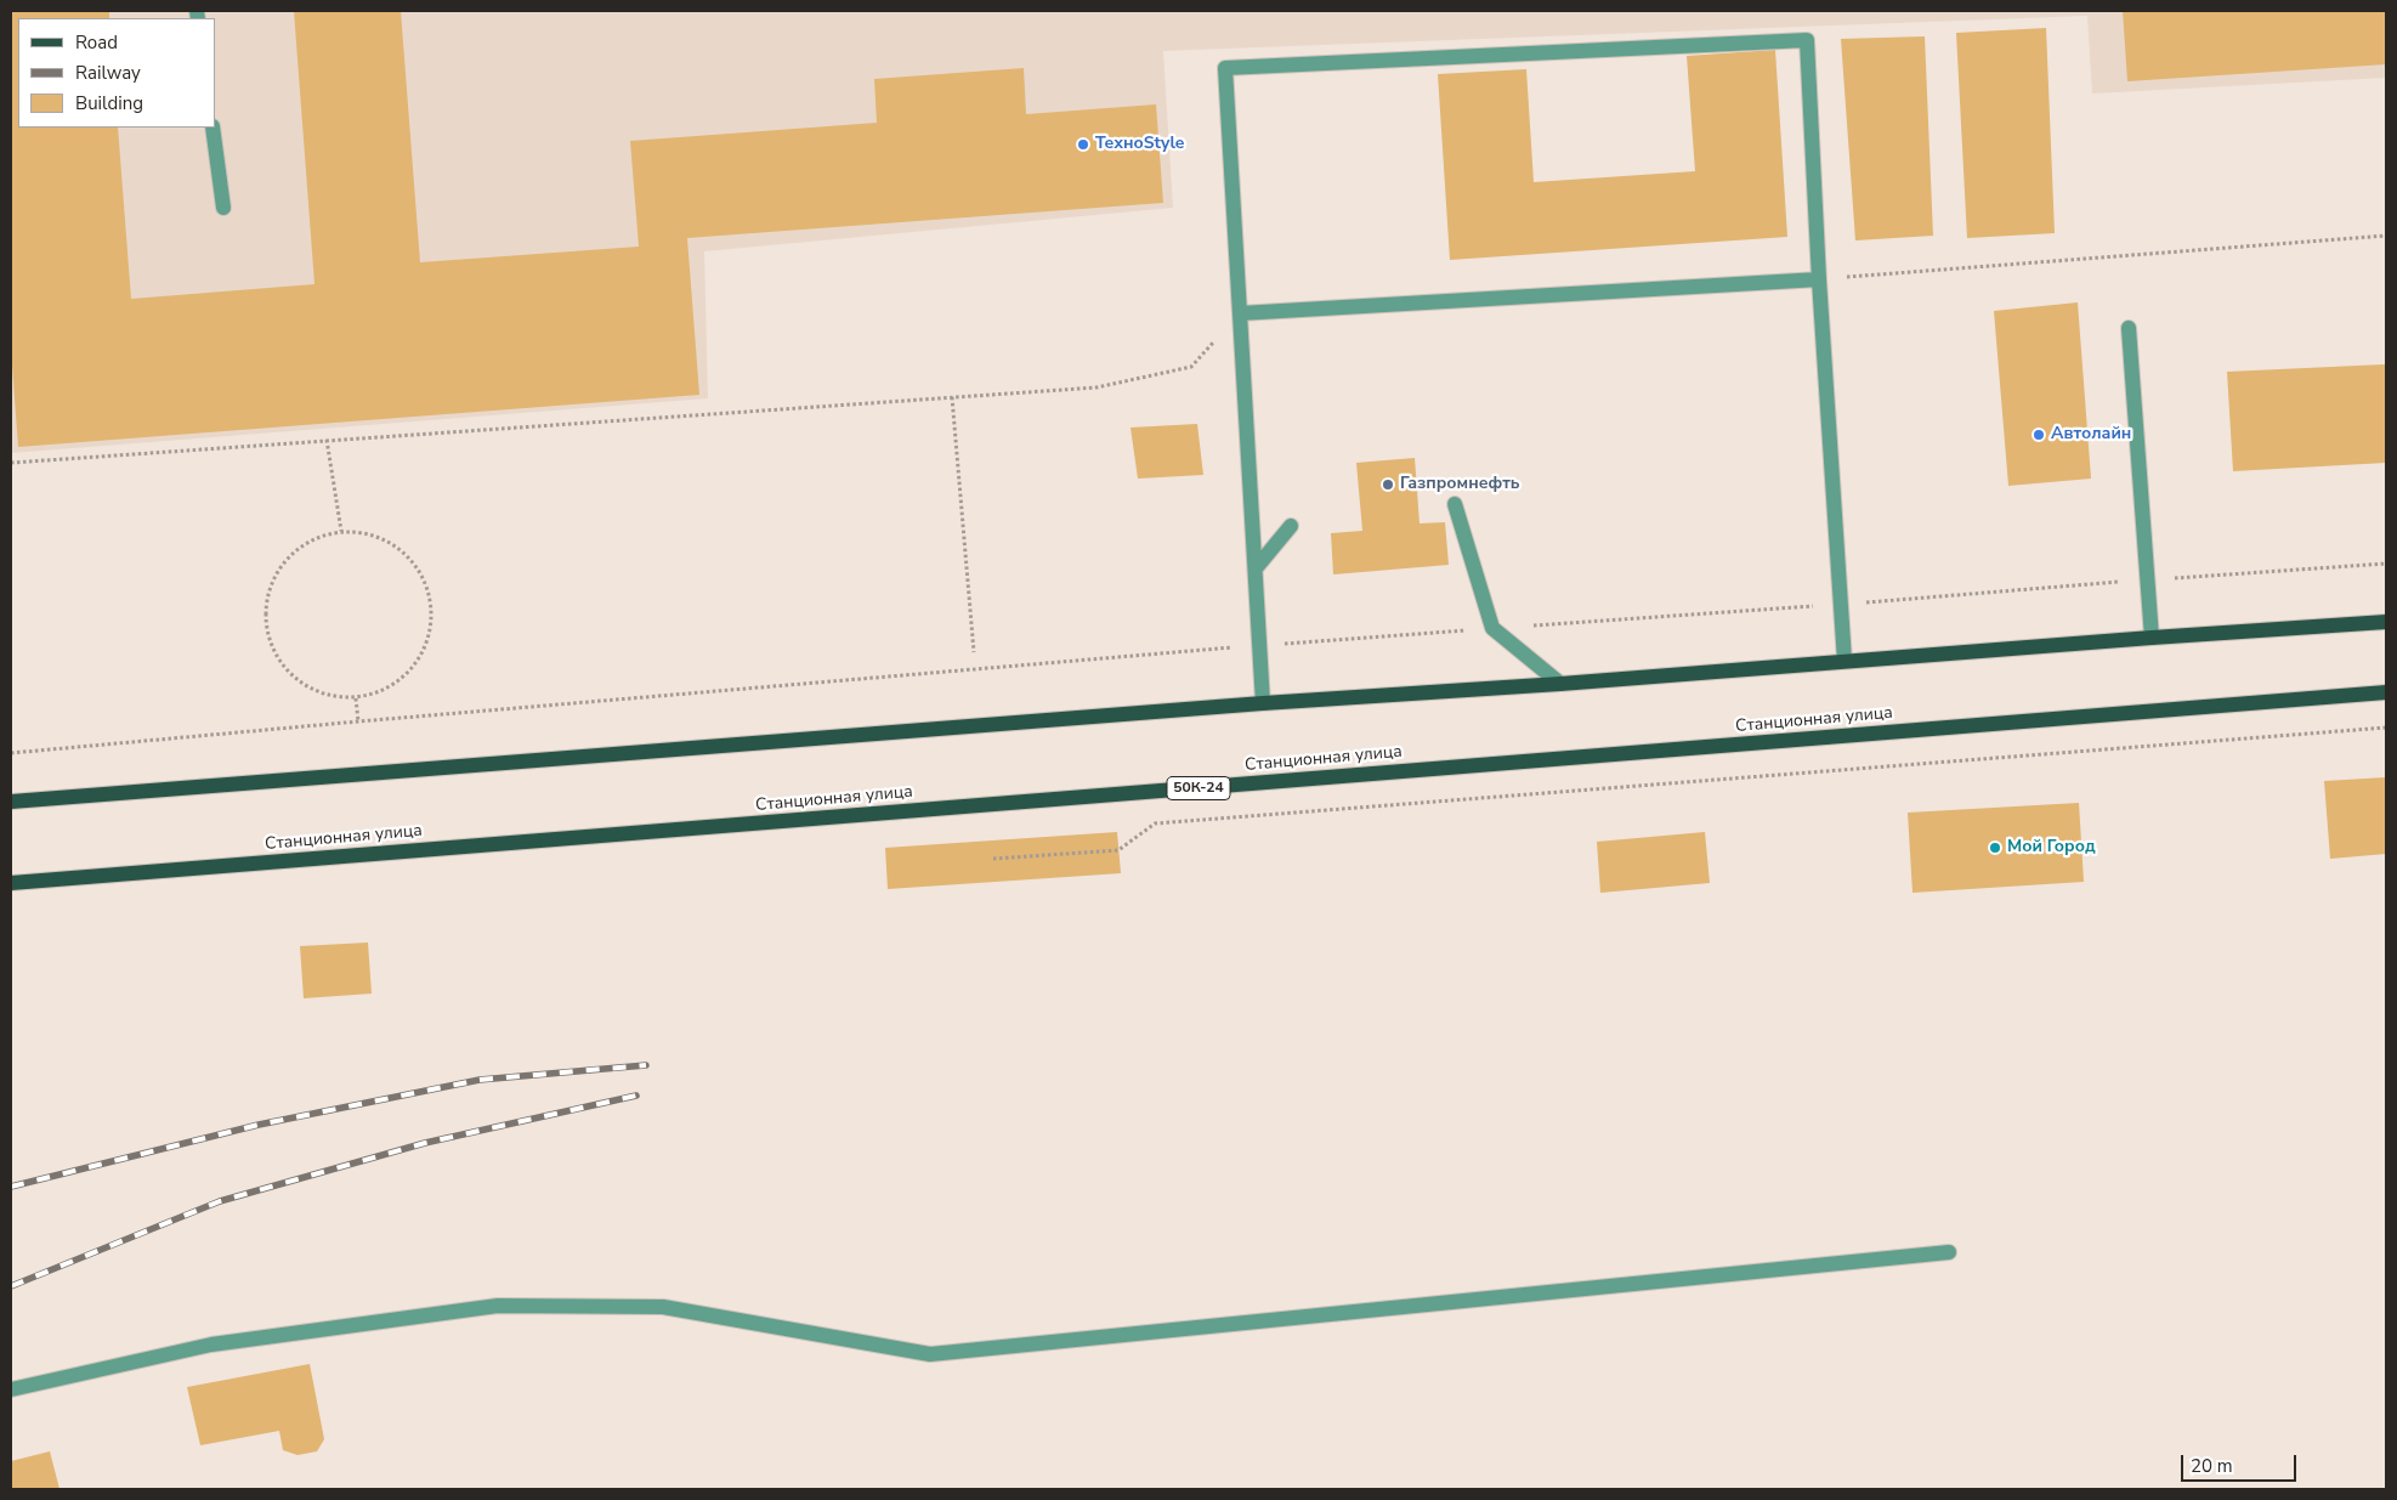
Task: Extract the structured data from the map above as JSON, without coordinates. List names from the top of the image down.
{
  "streets": {
    "main road": ["Станционная улица", "50К-24"]
  },
  "places": [
    "ТехноStyle",
    "Автолайн",
    "Газпромнефть",
    "Мой Город"
  ],
  "legend": ["Road", "Railway", "Building"],
  "scale_bar": "20 m"
}
